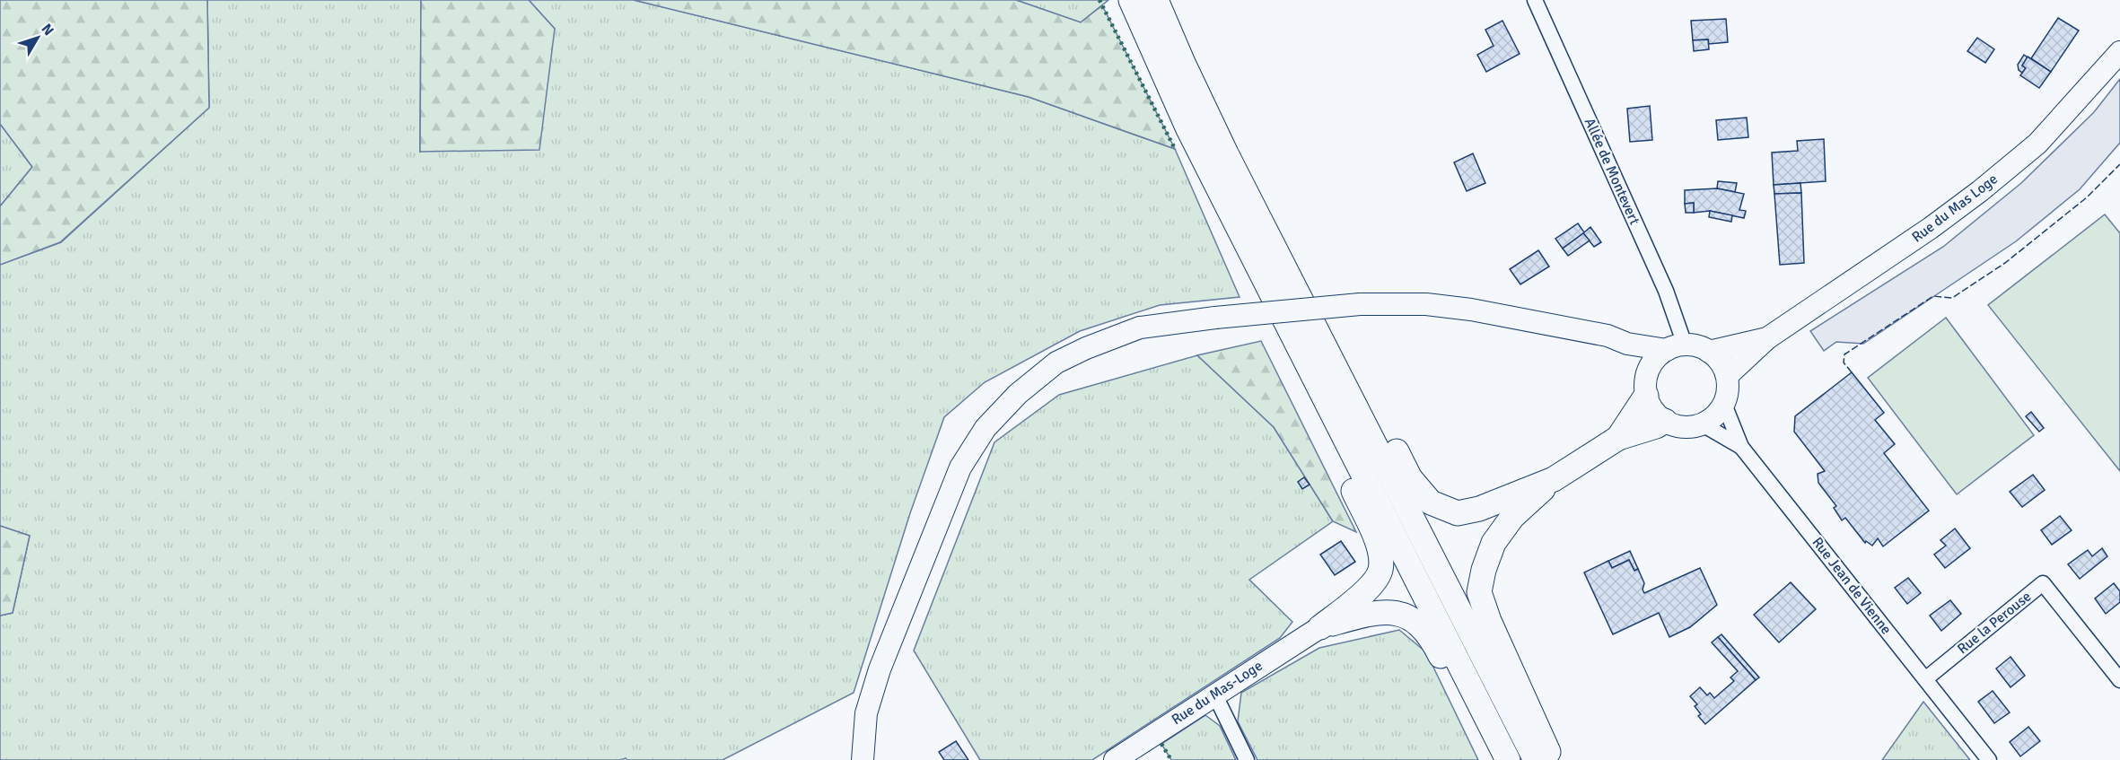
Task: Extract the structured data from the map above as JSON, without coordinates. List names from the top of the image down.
{
  "streets": {
    "main road": ["Rue du Mas Loge", "Rue du Mas-Loge"],
    "street": ["Allée de Montevert", "Rue Jean de Vienne", "Rue la Perouse"]
  },
  "crossings": [
    ["Allée de Montevert", "Rue du Mas Loge"],
    ["Allée de Montevert", "Rue Jean de Vienne"],
    ["Rue du Mas Loge", "Rue Jean de Vienne"],
    ["Rue Jean de Vienne", "Rue la Perouse"]
  ],
  "north": "top right"
}
